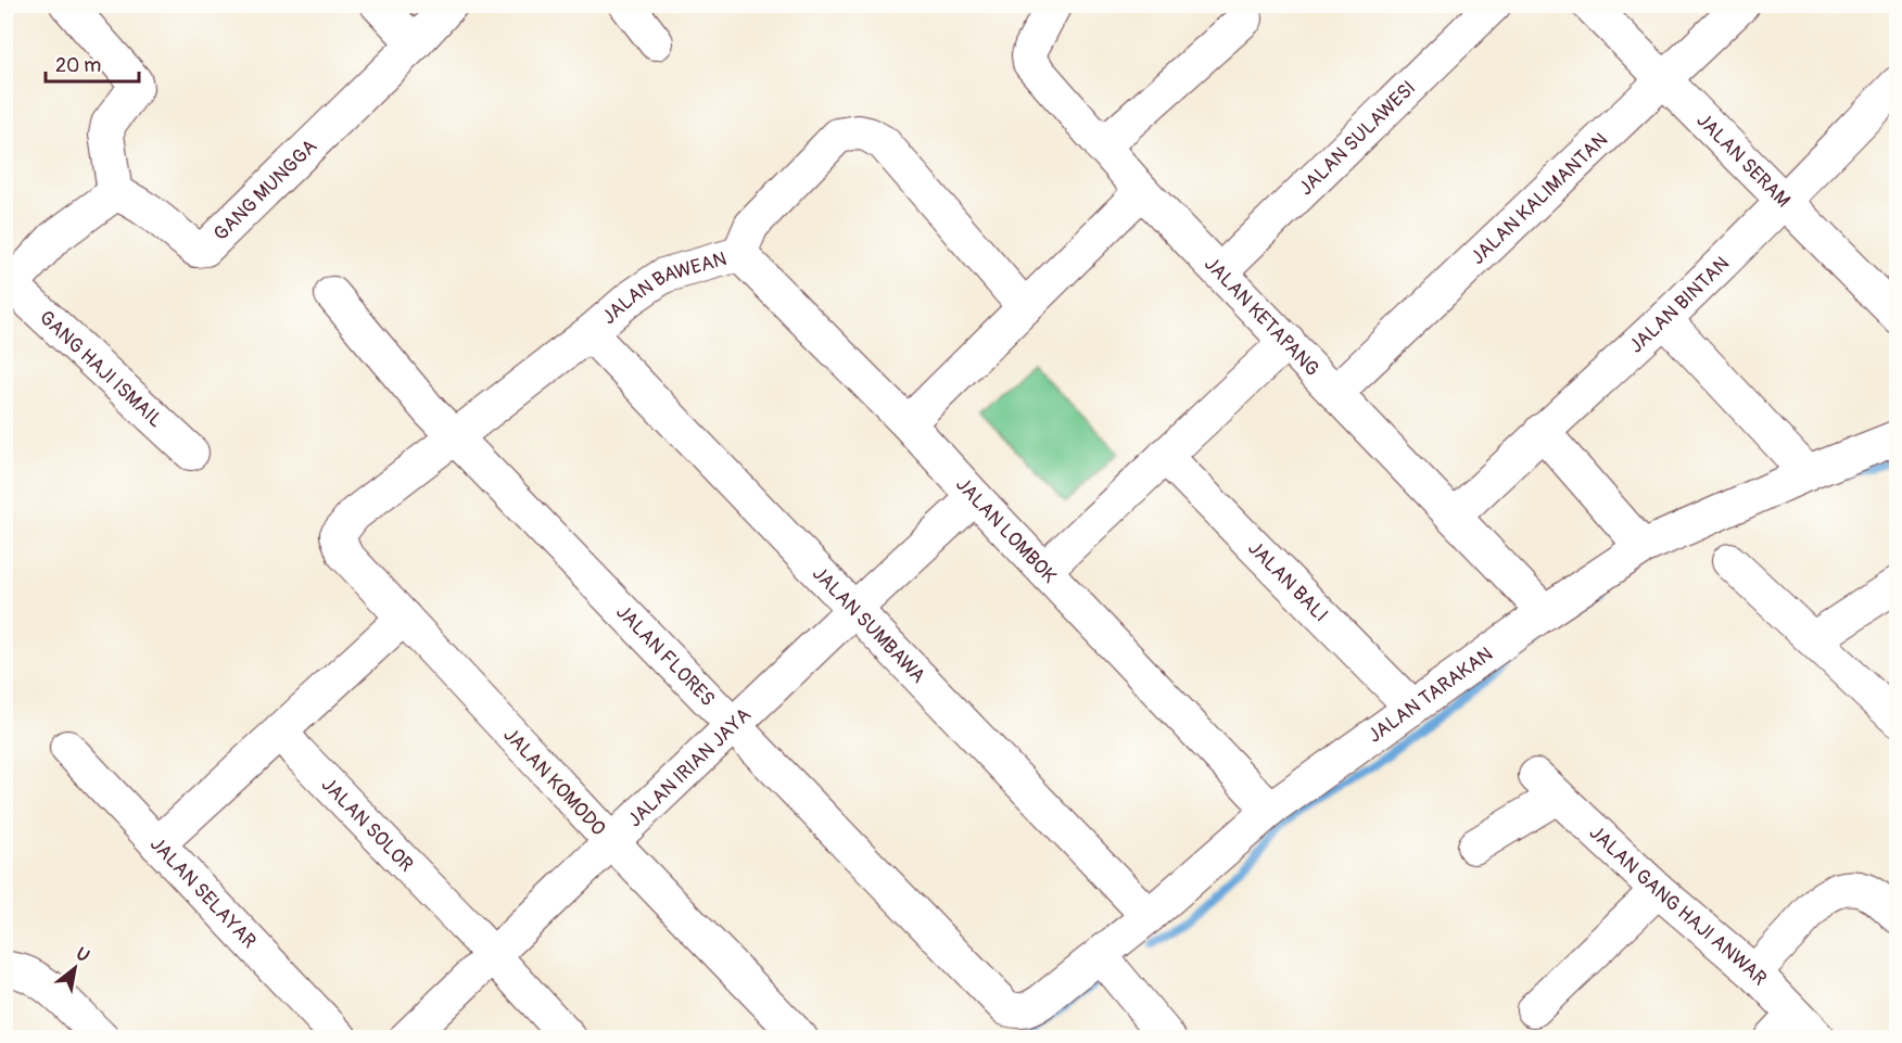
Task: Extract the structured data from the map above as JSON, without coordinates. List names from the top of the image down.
{
  "streets": {
    "street": [
      "JALAN SULAWESI",
      "JALAN SERAM",
      "GANG MUNGGA",
      "JALAN KALIMANTAN",
      "JALAN BAWEAN",
      "JALAN BINTAN",
      "JALAN KETAPANG",
      "GANG HAJI ISMAIL",
      "JALAN LOMBOK",
      "JALAN BALI",
      "JALAN SUMBAWA",
      "JALAN FLORES",
      "JALAN TARAKAN",
      "JALAN IRIAN JAYA",
      "JALAN KOMODO",
      "JALAN SOLOR",
      "JALAN SELAYAR",
      "JALAN GANG HAJI ANWAR"
    ]
  },
  "crossings": [
    ["JALAN SULAWESI", "JALAN KETAPANG"],
    ["JALAN SERAM", "JALAN KALIMANTAN"],
    ["JALAN SERAM", "JALAN BINTAN"],
    ["JALAN KALIMANTAN", "JALAN KETAPANG"],
    ["JALAN BAWEAN", "JALAN LOMBOK"],
    ["JALAN BAWEAN", "JALAN SUMBAWA"],
    ["JALAN BAWEAN", "JALAN FLORES"],
    ["JALAN BAWEAN", "JALAN KOMODO"],
    ["JALAN BINTAN", "JALAN KETAPANG"],
    ["JALAN KETAPANG", "JALAN TARAKAN"],
    ["JALAN LOMBOK", "JALAN TARAKAN"],
    ["JALAN LOMBOK", "JALAN IRIAN JAYA"],
    ["JALAN BALI", "JALAN TARAKAN"],
    ["JALAN SUMBAWA", "JALAN TARAKAN"],
    ["JALAN SUMBAWA", "JALAN IRIAN JAYA"],
    ["JALAN FLORES", "JALAN TARAKAN"],
    ["JALAN FLORES", "JALAN IRIAN JAYA"],
    ["JALAN IRIAN JAYA", "JALAN KOMODO"],
    ["JALAN IRIAN JAYA", "JALAN SOLOR"]
  ],
  "scale_bar": "20 m",
  "north": "top right"
}
